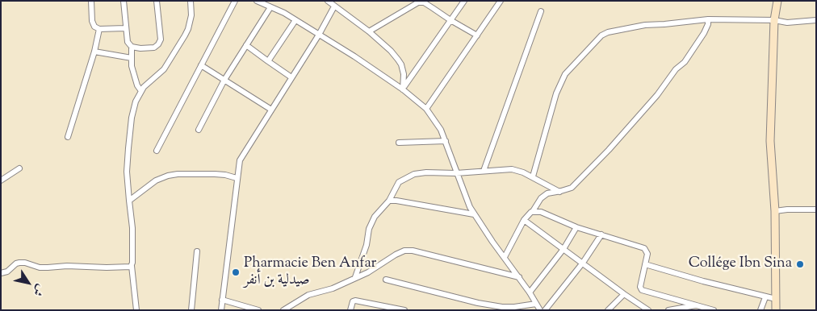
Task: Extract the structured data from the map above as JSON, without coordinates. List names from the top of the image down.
{
  "places": ["Collége Ibn Sina", "Pharmacie Ben Anfar صيدلية بن أنفر"],
  "north": "bottom right"
}
